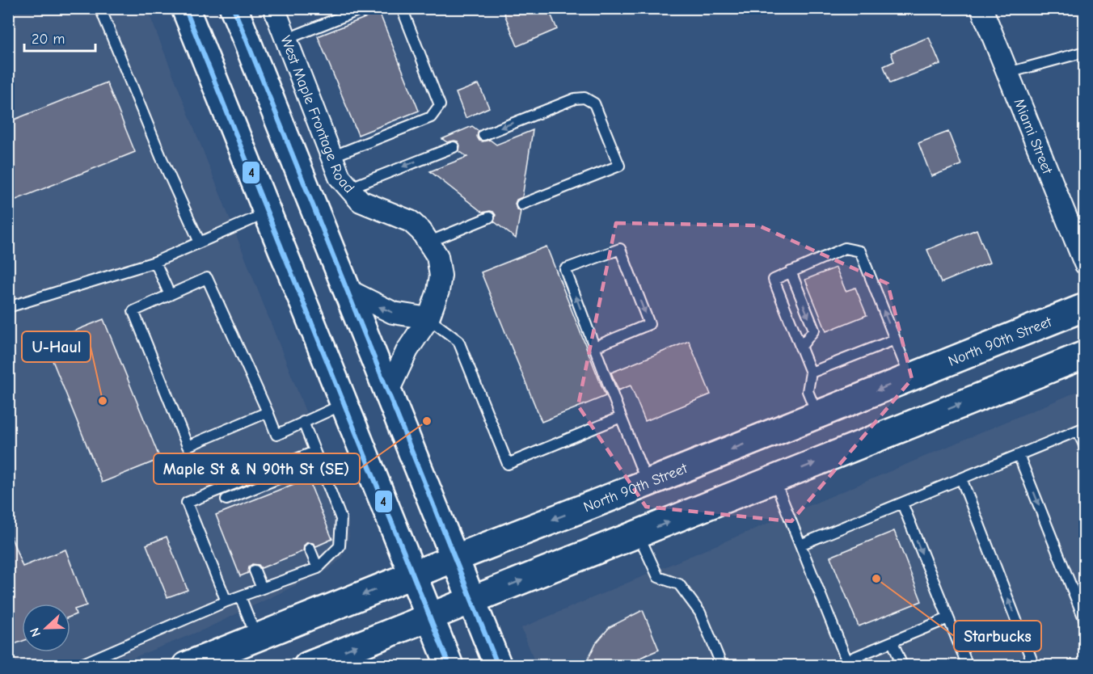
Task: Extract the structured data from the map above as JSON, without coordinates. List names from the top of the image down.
{
  "streets": {
    "main road": ["North 90th Street"],
    "street": ["West Maple Frontage Road", "Miami Street"]
  },
  "places": ["U-Haul", "Maple St & N 90th St (SE)", "Starbucks"],
  "lines": ["transit line 4"],
  "scale_bar": "20 m",
  "north": "left"
}
